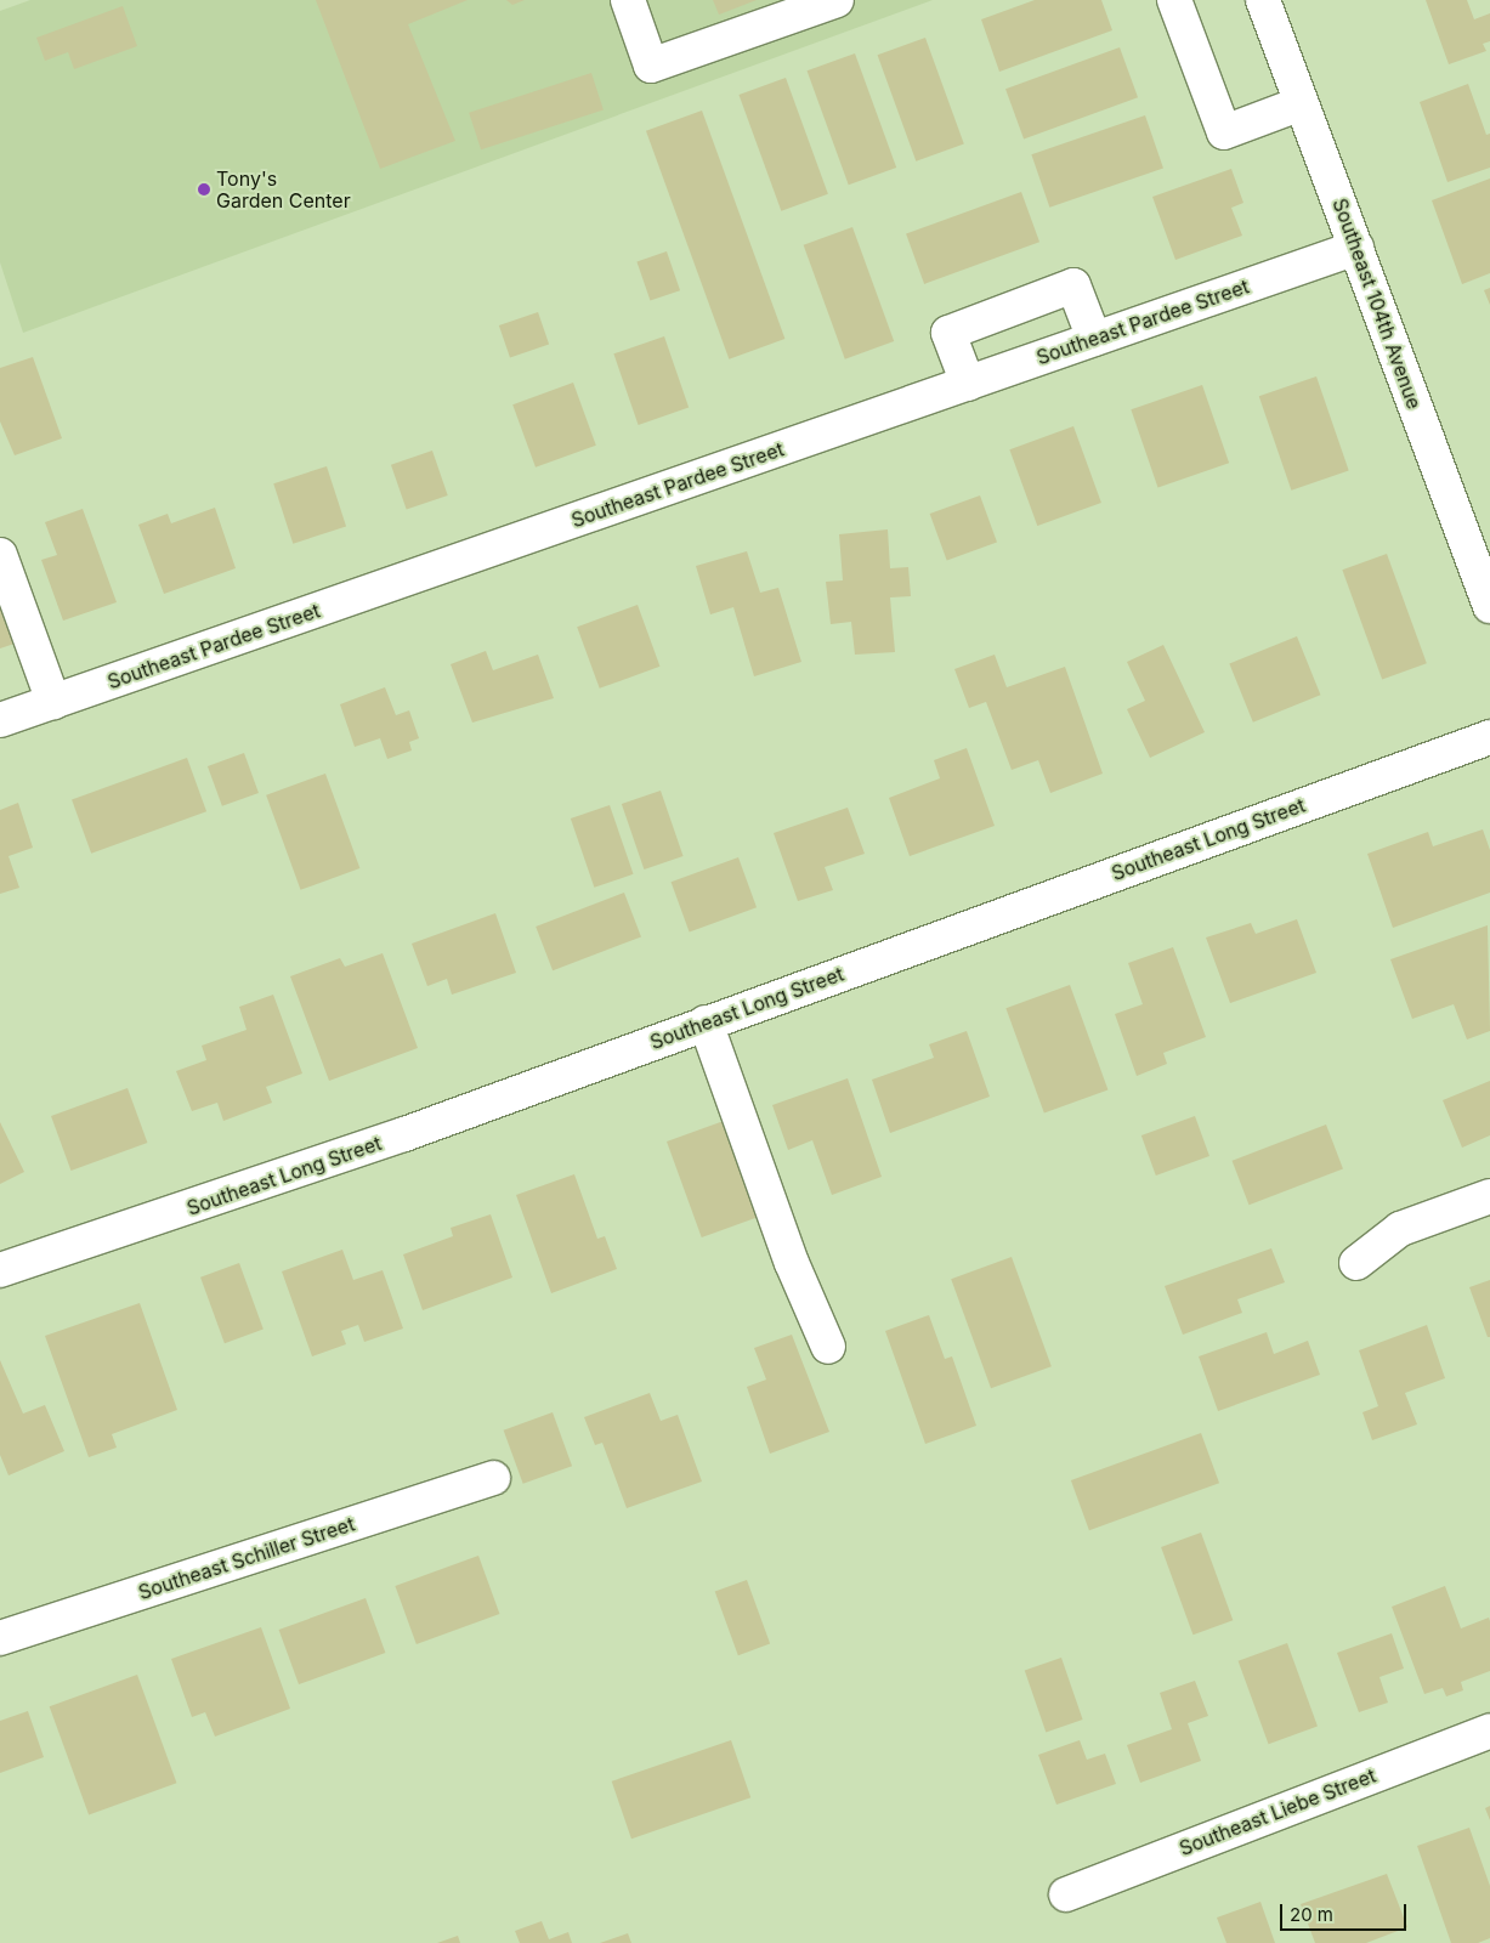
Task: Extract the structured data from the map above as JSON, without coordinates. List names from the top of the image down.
{
  "streets": {
    "street": [
      "Southeast 104th Avenue",
      "Southeast Pardee Street",
      "Southeast Long Street",
      "Southeast Schiller Street",
      "Southeast Liebe Street"
    ]
  },
  "crossings": [
    ["Southeast 104th Avenue", "Southeast Pardee Street"]
  ],
  "places": ["Tony's Garden Center"],
  "scale_bar": "20 m"
}
